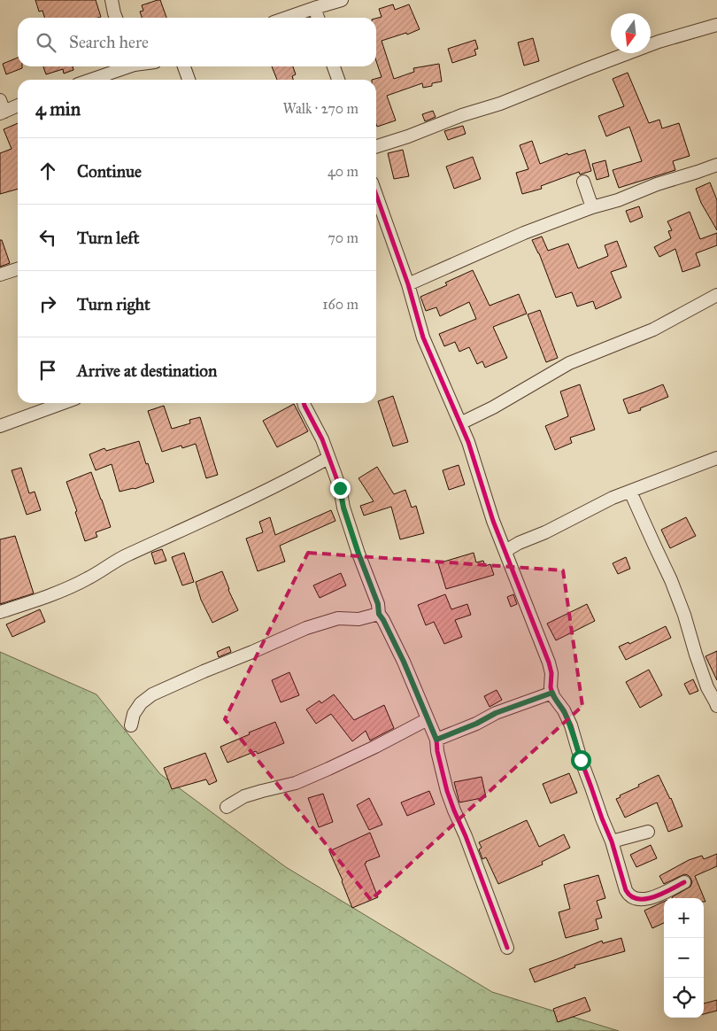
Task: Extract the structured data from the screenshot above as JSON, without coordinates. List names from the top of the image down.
{
  "north": "bottom",
  "page": {
    "search": "Search here",
    "heading": ["4 min", "Walk · 270 m"],
    "list": [
      ["Continue", "40 m"],
      ["Turn left", "70 m"],
      ["Turn right", "160 m"],
      "Arrive at destination"
    ],
    "map_buttons": ["+", "−"]
  }
}
